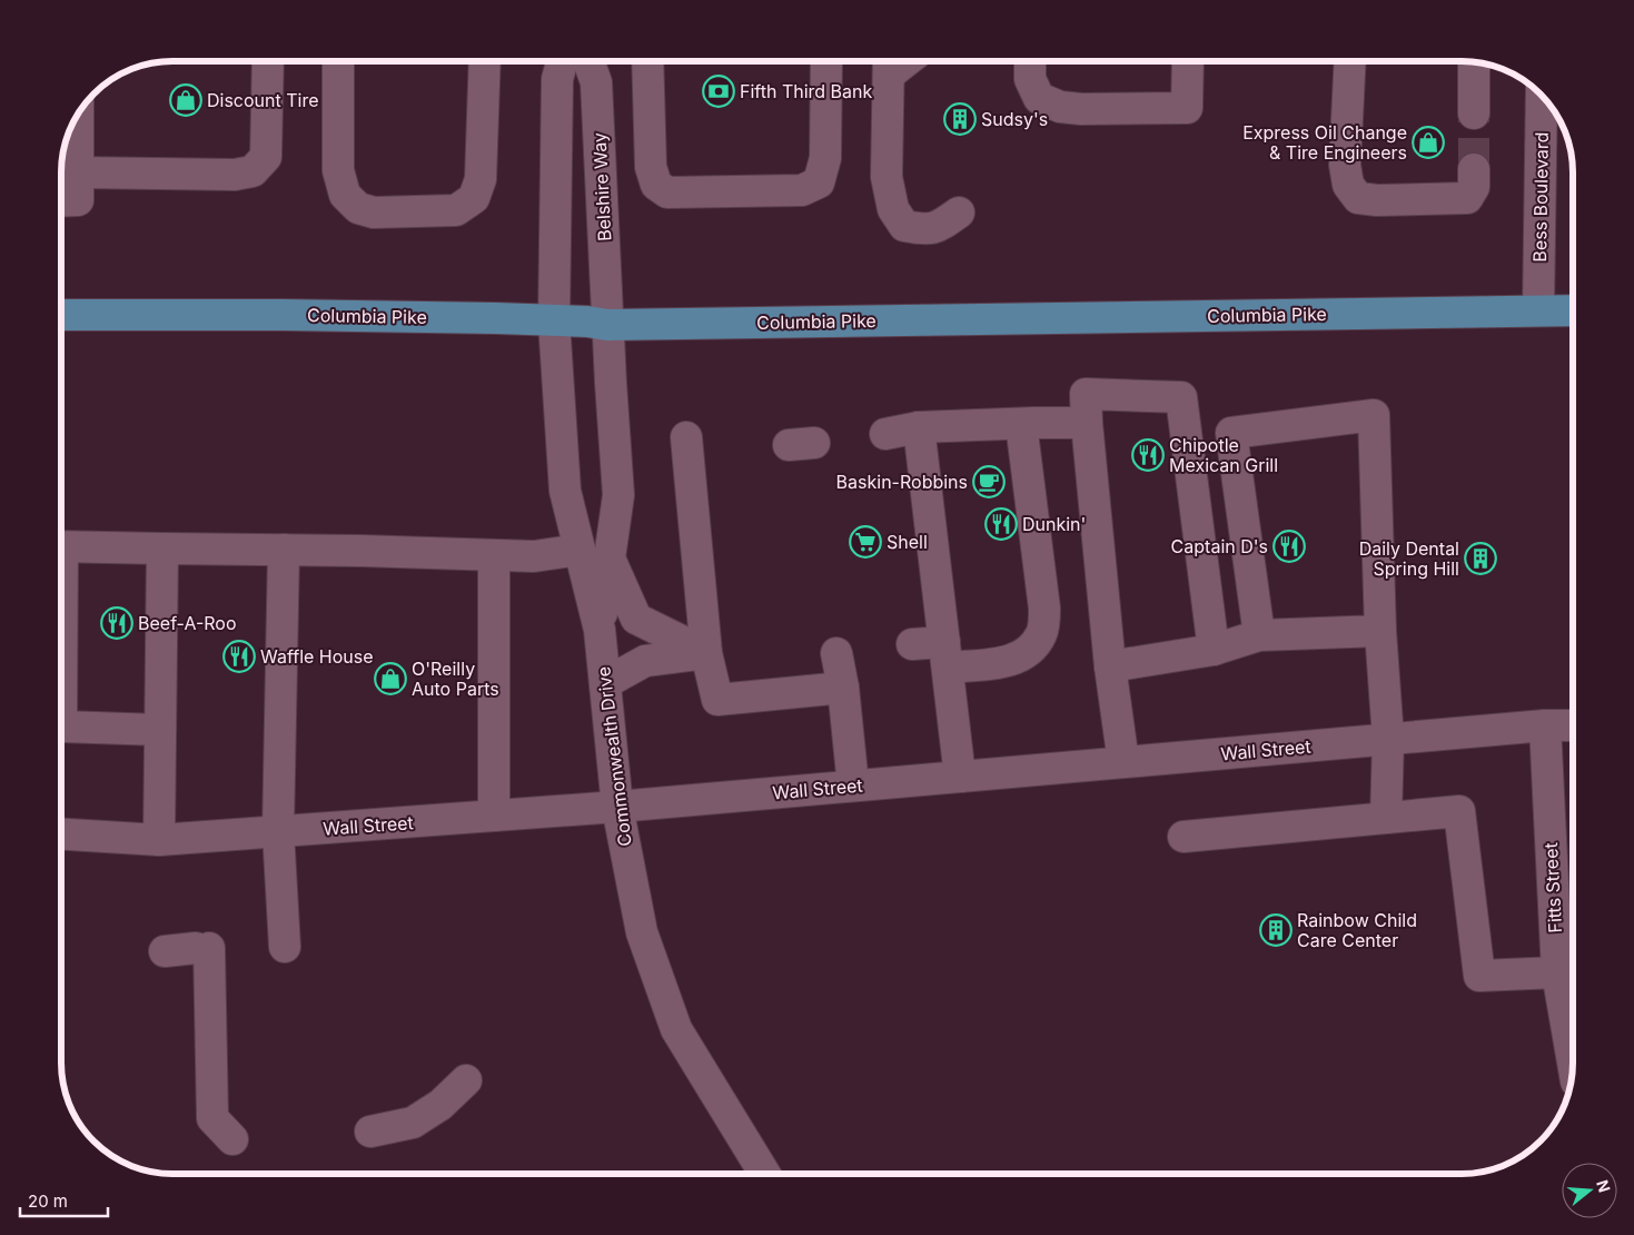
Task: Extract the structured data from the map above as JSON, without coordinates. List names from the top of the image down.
{
  "streets": {
    "main road": ["Columbia Pike"],
    "street": [
      "Belshire Way",
      "Bess Boulevard",
      "Wall Street",
      "Commonwealth Drive",
      "Fitts Street"
    ]
  },
  "crossings": [
    ["Belshire Way", "Columbia Pike"],
    ["Belshire Way", "Commonwealth Drive"],
    ["Bess Boulevard", "Columbia Pike"],
    ["Columbia Pike", "Commonwealth Drive"],
    ["Wall Street", "Commonwealth Drive"],
    ["Wall Street", "Fitts Street"]
  ],
  "places": {
    "bank": ["Fifth Third Bank"],
    "shop": ["Discount Tire", "Express Oil Change & Tire Engineers", "O'Reilly Auto Parts"],
    "building": ["Sudsy's", "Daily Dental Spring Hill", "Rainbow Child Care Center"],
    "restaurant": [
      "Chipotle Mexican Grill",
      "Dunkin'",
      "Captain D's",
      "Beef-A-Roo",
      "Waffle House"
    ],
    "cafe": ["Baskin-Robbins"],
    "supermarket": ["Shell"]
  },
  "scale_bar": "20 m",
  "north": "right"
}
